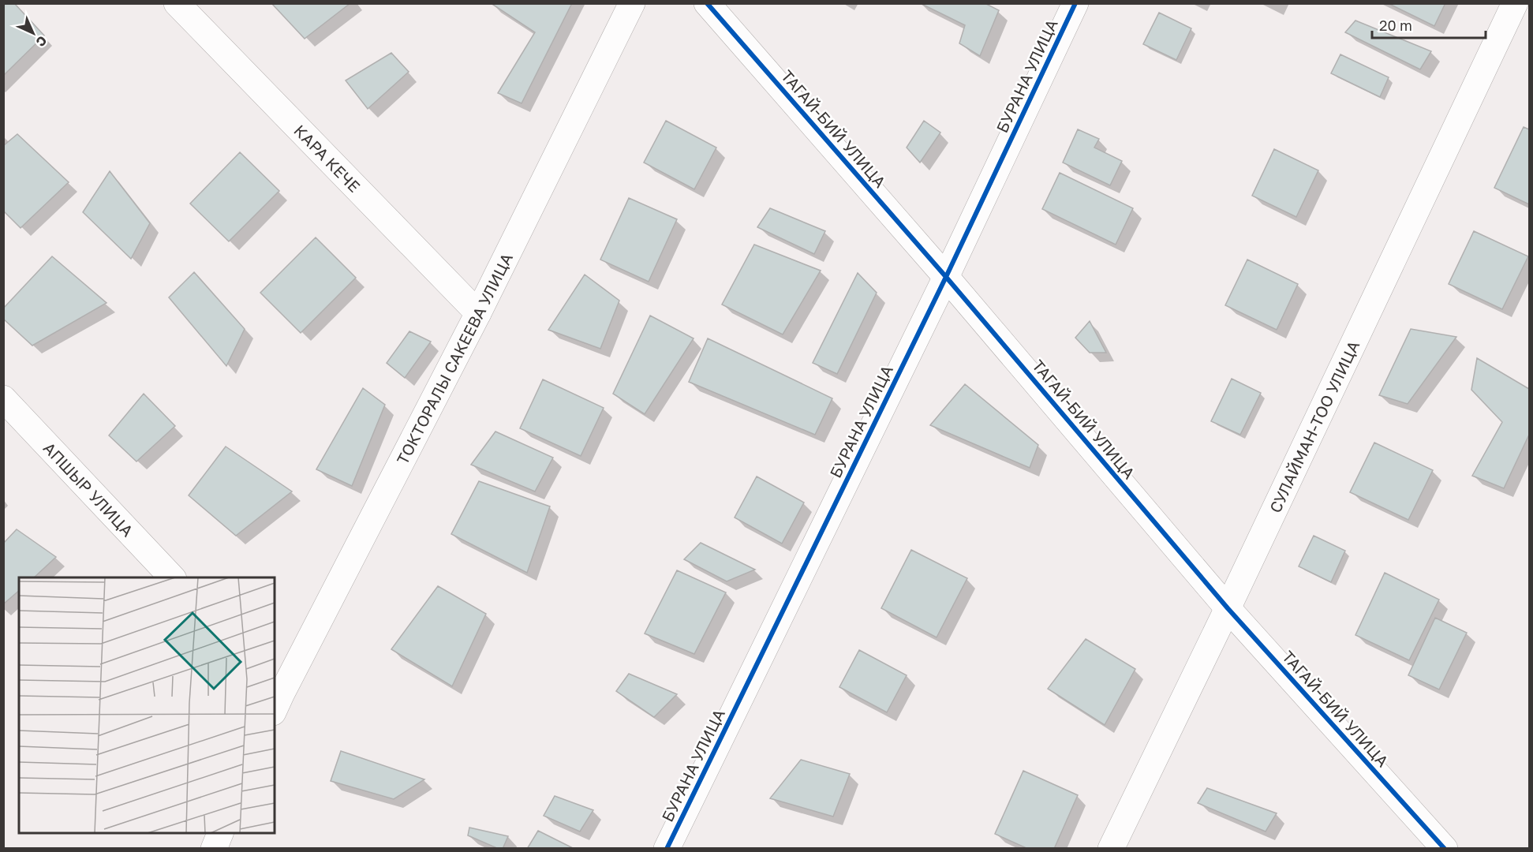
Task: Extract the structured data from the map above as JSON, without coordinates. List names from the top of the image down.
{
  "streets": {
    "street": [
      "БУРАНА УЛИЦА",
      "ТАГАЙ-БИЙ УЛИЦА",
      "КАРА КЕЧЕ",
      "ТОКТОРАЛЫ САКЕЕВА УЛИЦА",
      "СУЛАЙМАН-ТОО УЛИЦА",
      "АПШЫР УЛИЦА"
    ]
  },
  "crossings": [
    ["БУРАНА УЛИЦА", "ТАГАЙ-БИЙ УЛИЦА"],
    ["ТАГАЙ-БИЙ УЛИЦА", "СУЛАЙМАН-ТОО УЛИЦА"],
    ["КАРА КЕЧЕ", "ТОКТОРАЛЫ САКЕЕВА УЛИЦА"]
  ],
  "scale_bar": "20 m",
  "north": "bottom right"
}
